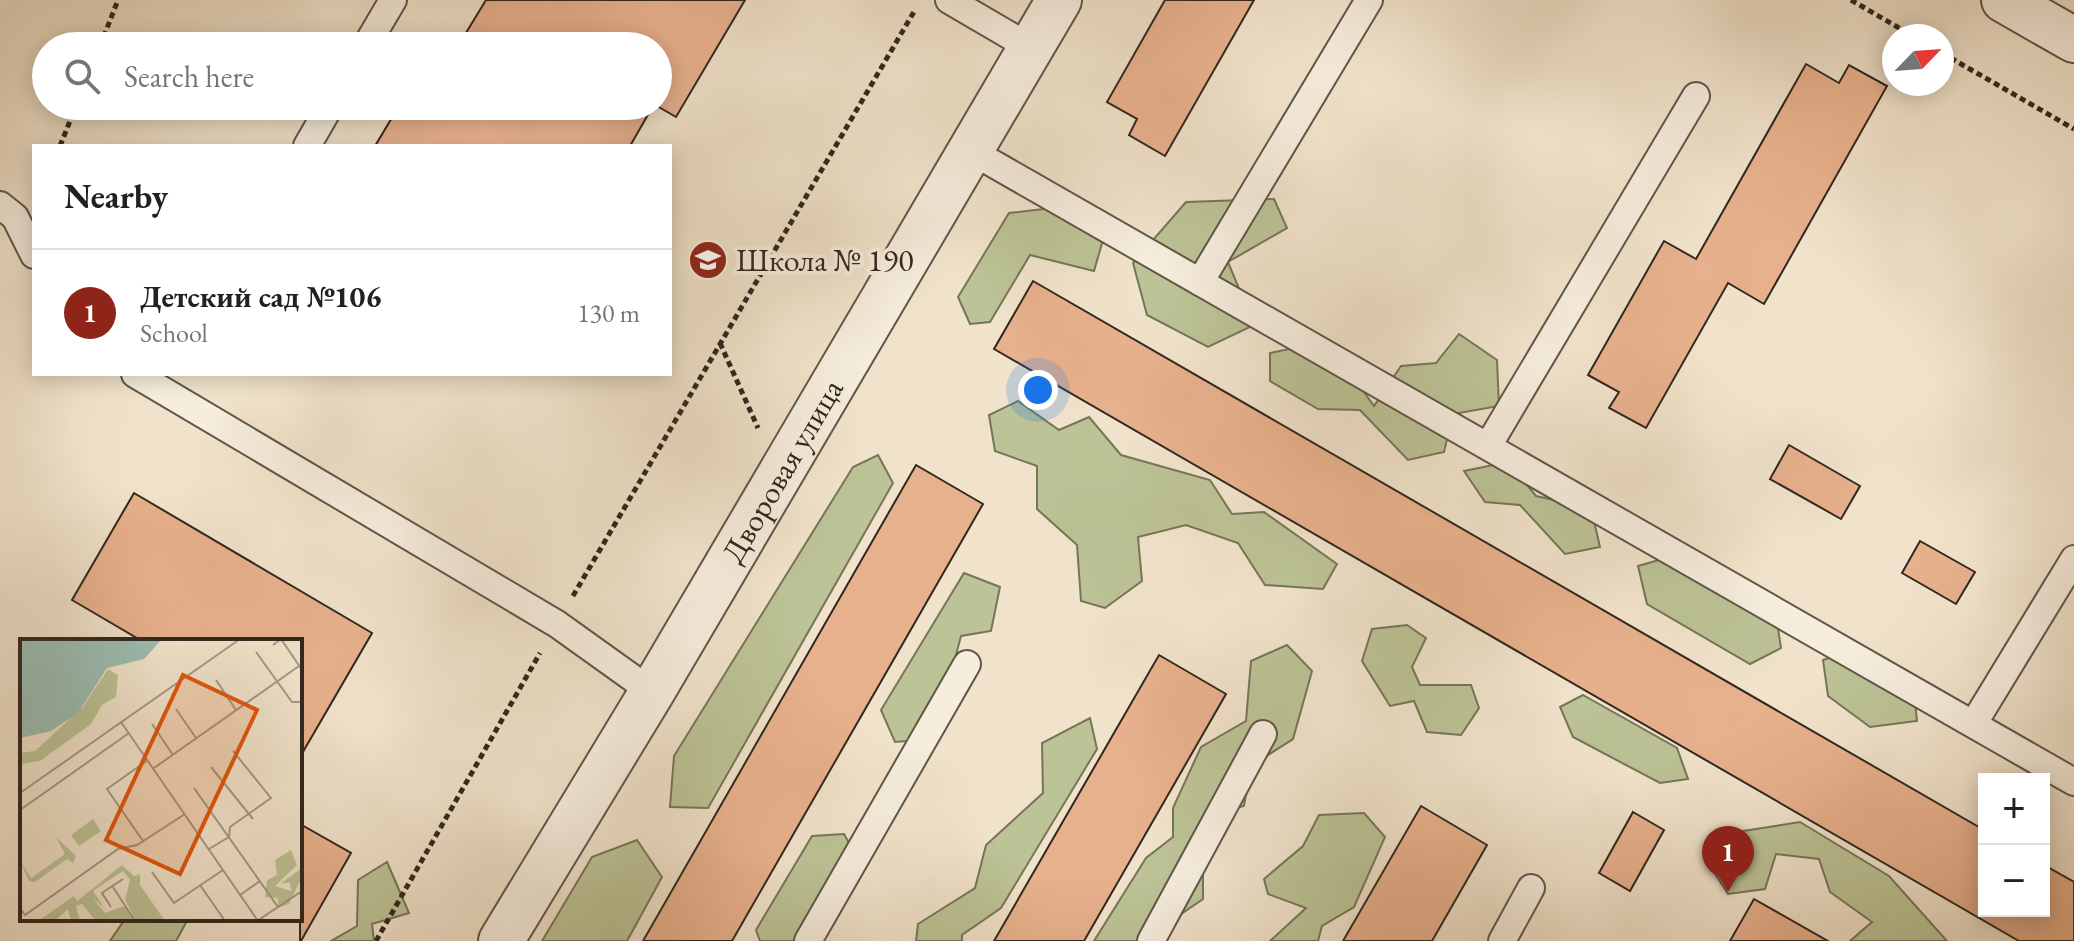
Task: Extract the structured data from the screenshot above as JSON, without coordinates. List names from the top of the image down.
{
  "streets": {
    "street": ["Дворовая улица"]
  },
  "places": {
    "school or university": ["Школа № 190"]
  },
  "north": "top right",
  "page": {
    "search": "Search here",
    "heading": "Nearby",
    "list": [
      {
        "mark": "1",
        "name": "Детский сад №106",
        "note": "School",
        "value": "130 m"
      }
    ],
    "map_buttons": ["+", "−"],
    "pins": "1"
  }
}
